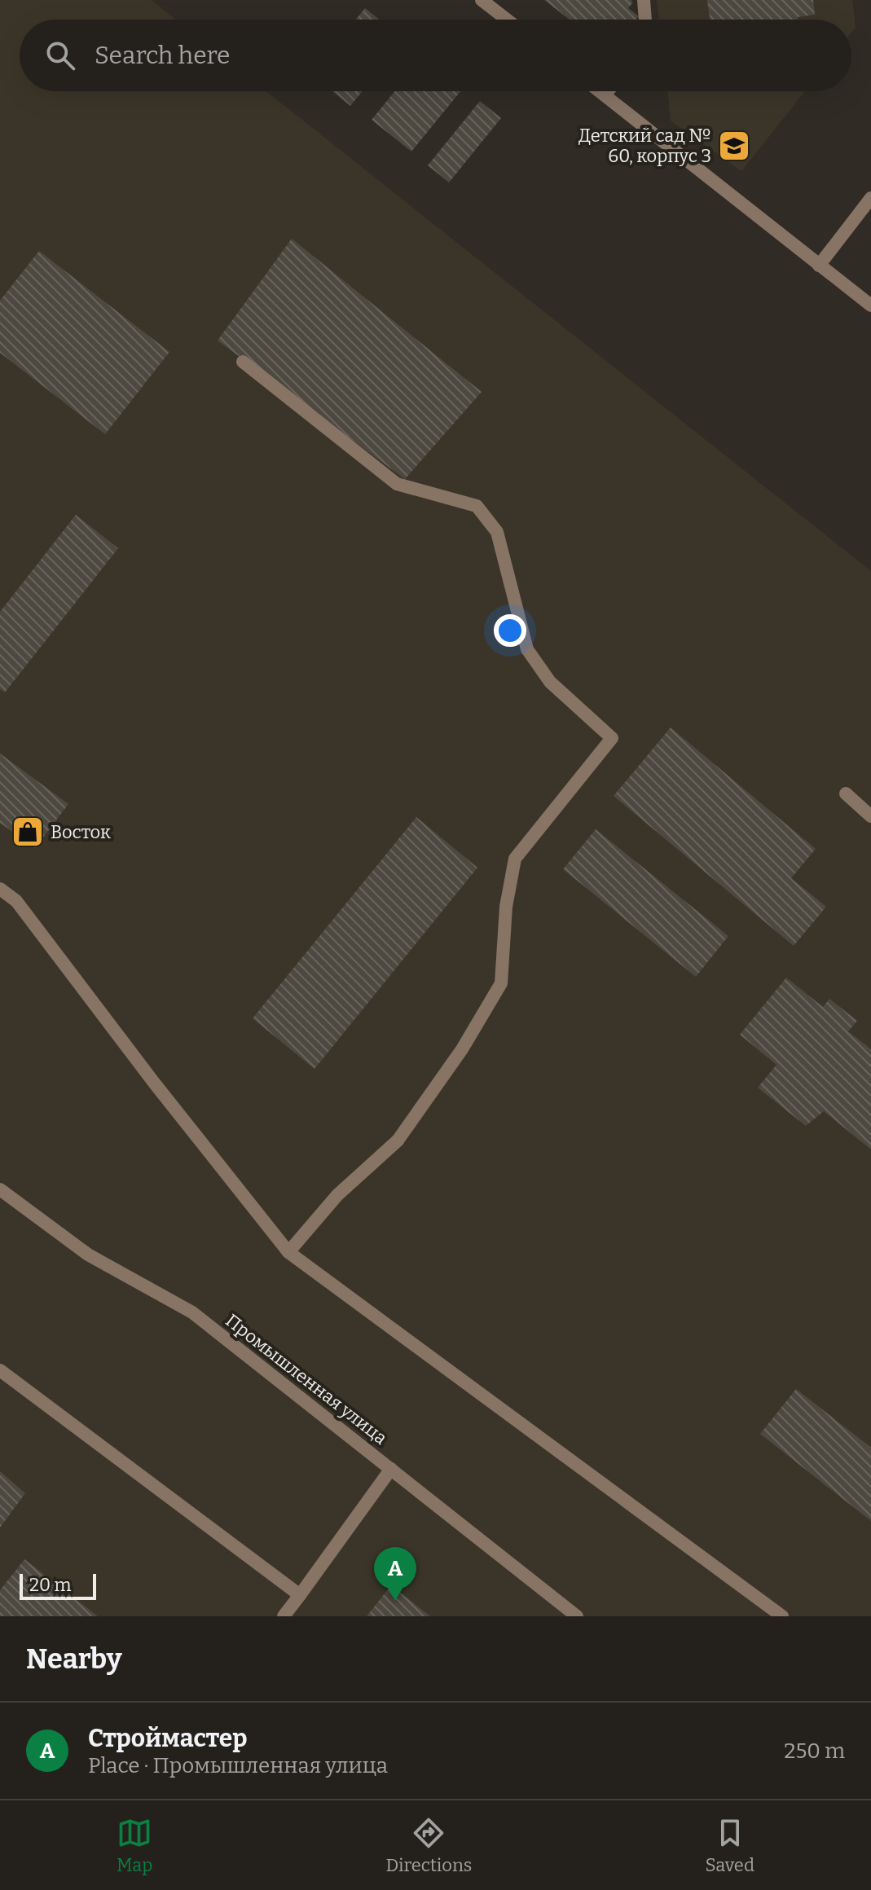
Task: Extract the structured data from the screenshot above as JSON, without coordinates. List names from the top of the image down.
{
  "streets": {
    "street": ["Промышленная улица"]
  },
  "places": {
    "school or university": ["Детский сад № 60, корпус 3"],
    "shop": ["Восток"]
  },
  "scale_bar": "20 m",
  "page": {
    "search": "Search here",
    "pins": "A",
    "scale": "20 m",
    "heading": "Nearby",
    "list": [
      {
        "mark": "A",
        "name": "Строймастер",
        "note": "Place · Промышленная улица",
        "value": "250 m"
      }
    ],
    "nav": ["Map", "Directions", "Saved"]
  }
}
